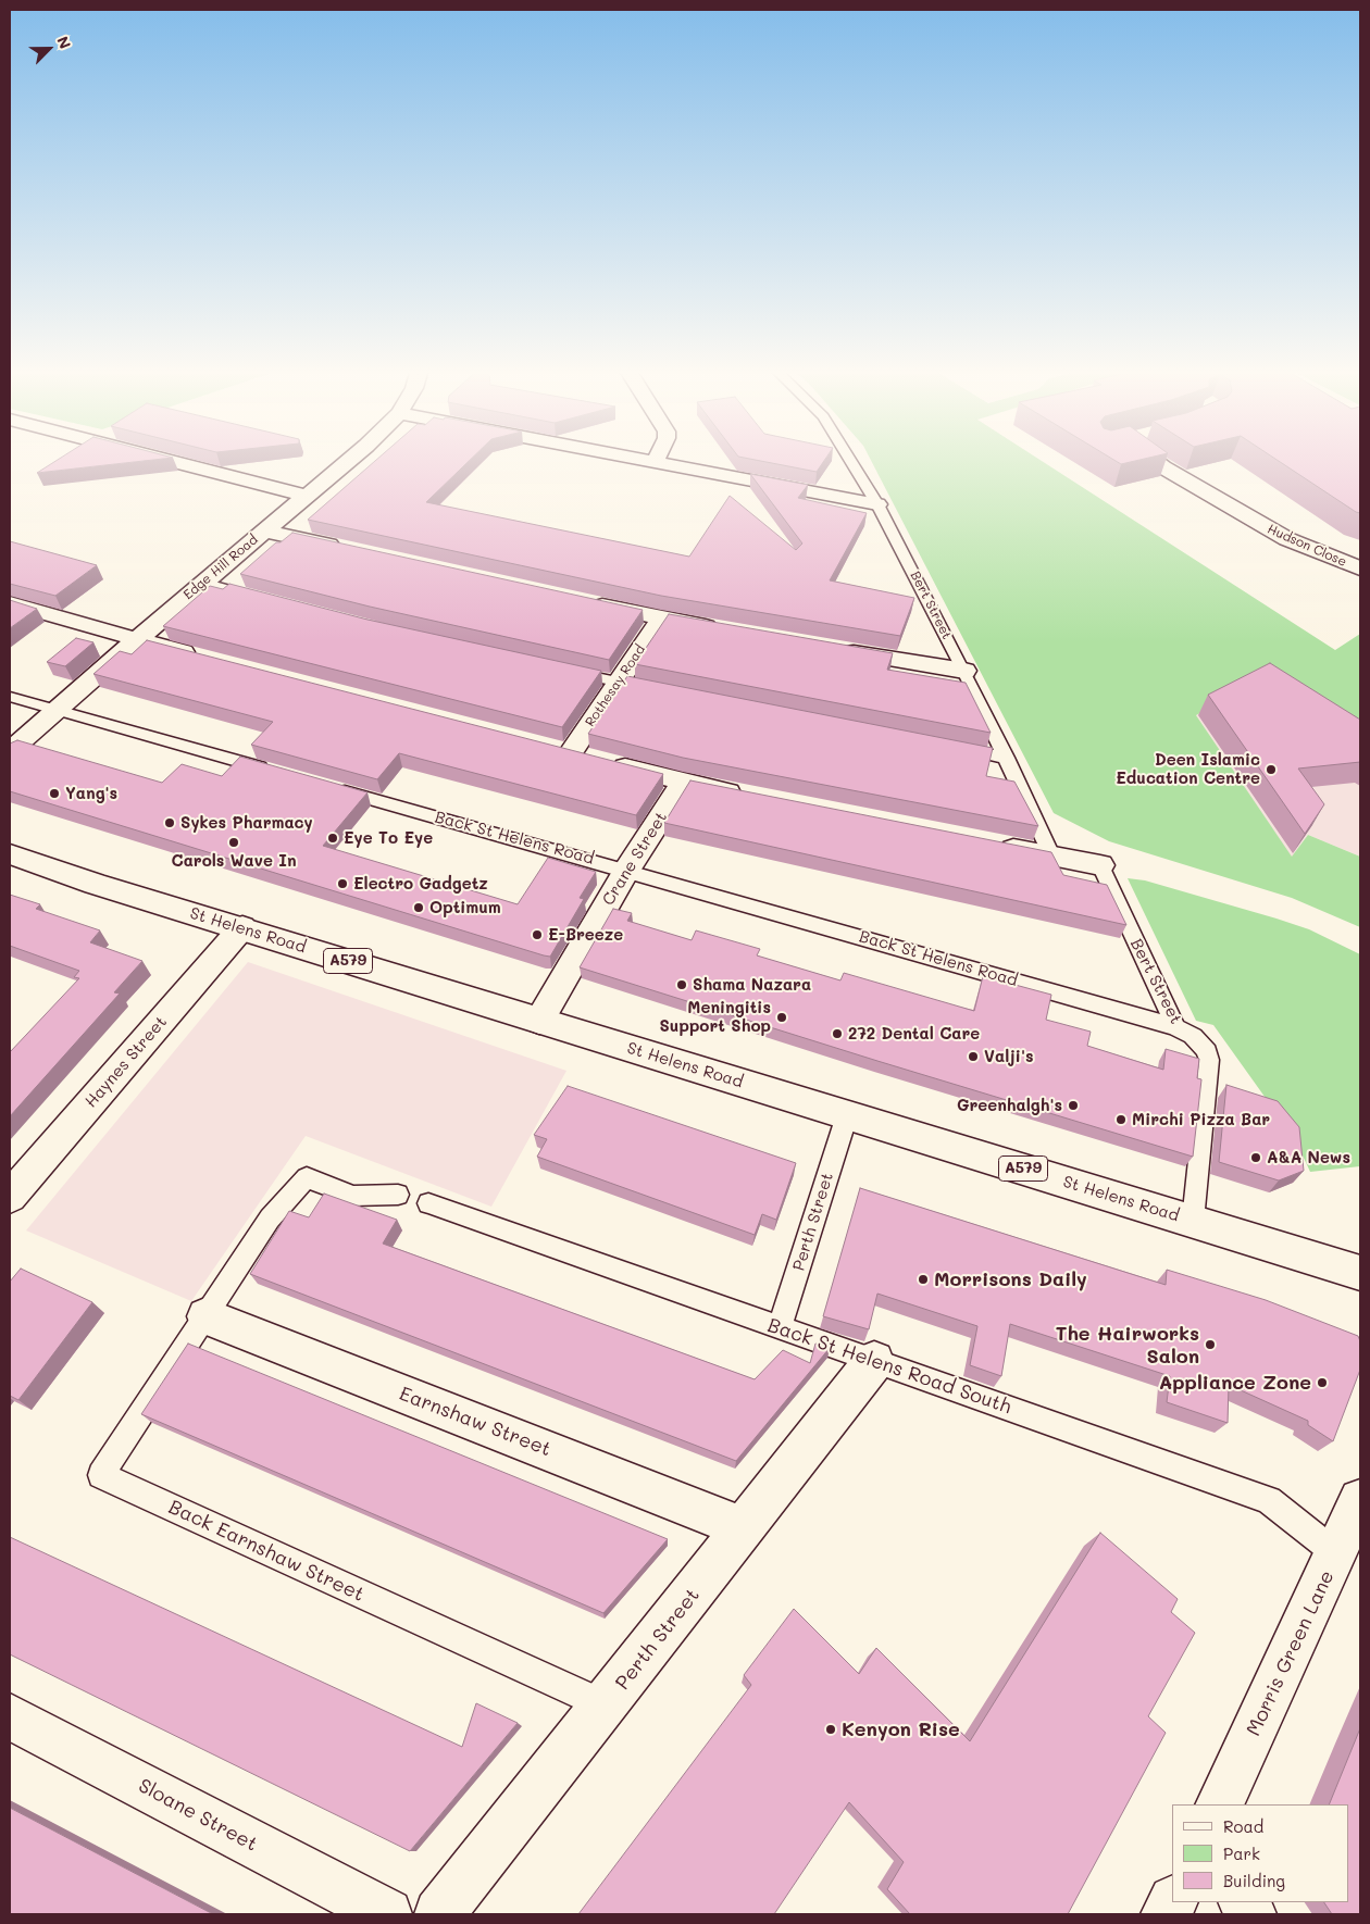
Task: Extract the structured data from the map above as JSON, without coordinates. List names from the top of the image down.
{
  "streets": {
    "street": [
      "Hudson Close",
      "Edge Hill Road",
      "Rothesay Road",
      "Crane Street",
      "St Helens Road",
      "A579",
      "Haynes Street",
      "Perth Street",
      "Earnshaw Street",
      "Morris Green Lane",
      "Sloane Street"
    ],
    "lane": [
      "Bert Street",
      "Back St Helens Road",
      "Back St Helens Road South",
      "Back Earnshaw Street"
    ]
  },
  "crossings": [
    ["Bert Street", "Back St Helens Road"],
    ["Bert Street", "St Helens Road"],
    ["Rothesay Road", "Crane Street"],
    ["Back St Helens Road", "Crane Street"],
    ["Crane Street", "St Helens Road"],
    ["St Helens Road", "Haynes Street"],
    ["St Helens Road", "Perth Street"],
    ["Perth Street", "Back St Helens Road South"],
    ["Perth Street", "Earnshaw Street"],
    ["Perth Street", "Back Earnshaw Street"],
    ["Back St Helens Road South", "Morris Green Lane"],
    ["Earnshaw Street", "Back Earnshaw Street"]
  ],
  "places": [
    "Deen Islamic Education Centre",
    "Yang's",
    "Sykes Pharmacy",
    "Eye To Eye",
    "Carols Wave In",
    "Electro Gadgetz",
    "Optimum",
    "E-Breeze",
    "Shama Nazara",
    "Meningitis Support Shop",
    "272 Dental Care",
    "Valji's",
    "Greenhalgh's",
    "Mirchi Pizza Bar",
    "A&A News",
    "Morrisons Daily",
    "The Hairworks Salon",
    "Appliance Zone",
    "Kenyon Rise"
  ],
  "legend": ["Road", "Park", "Building"],
  "north": "top right"
}
